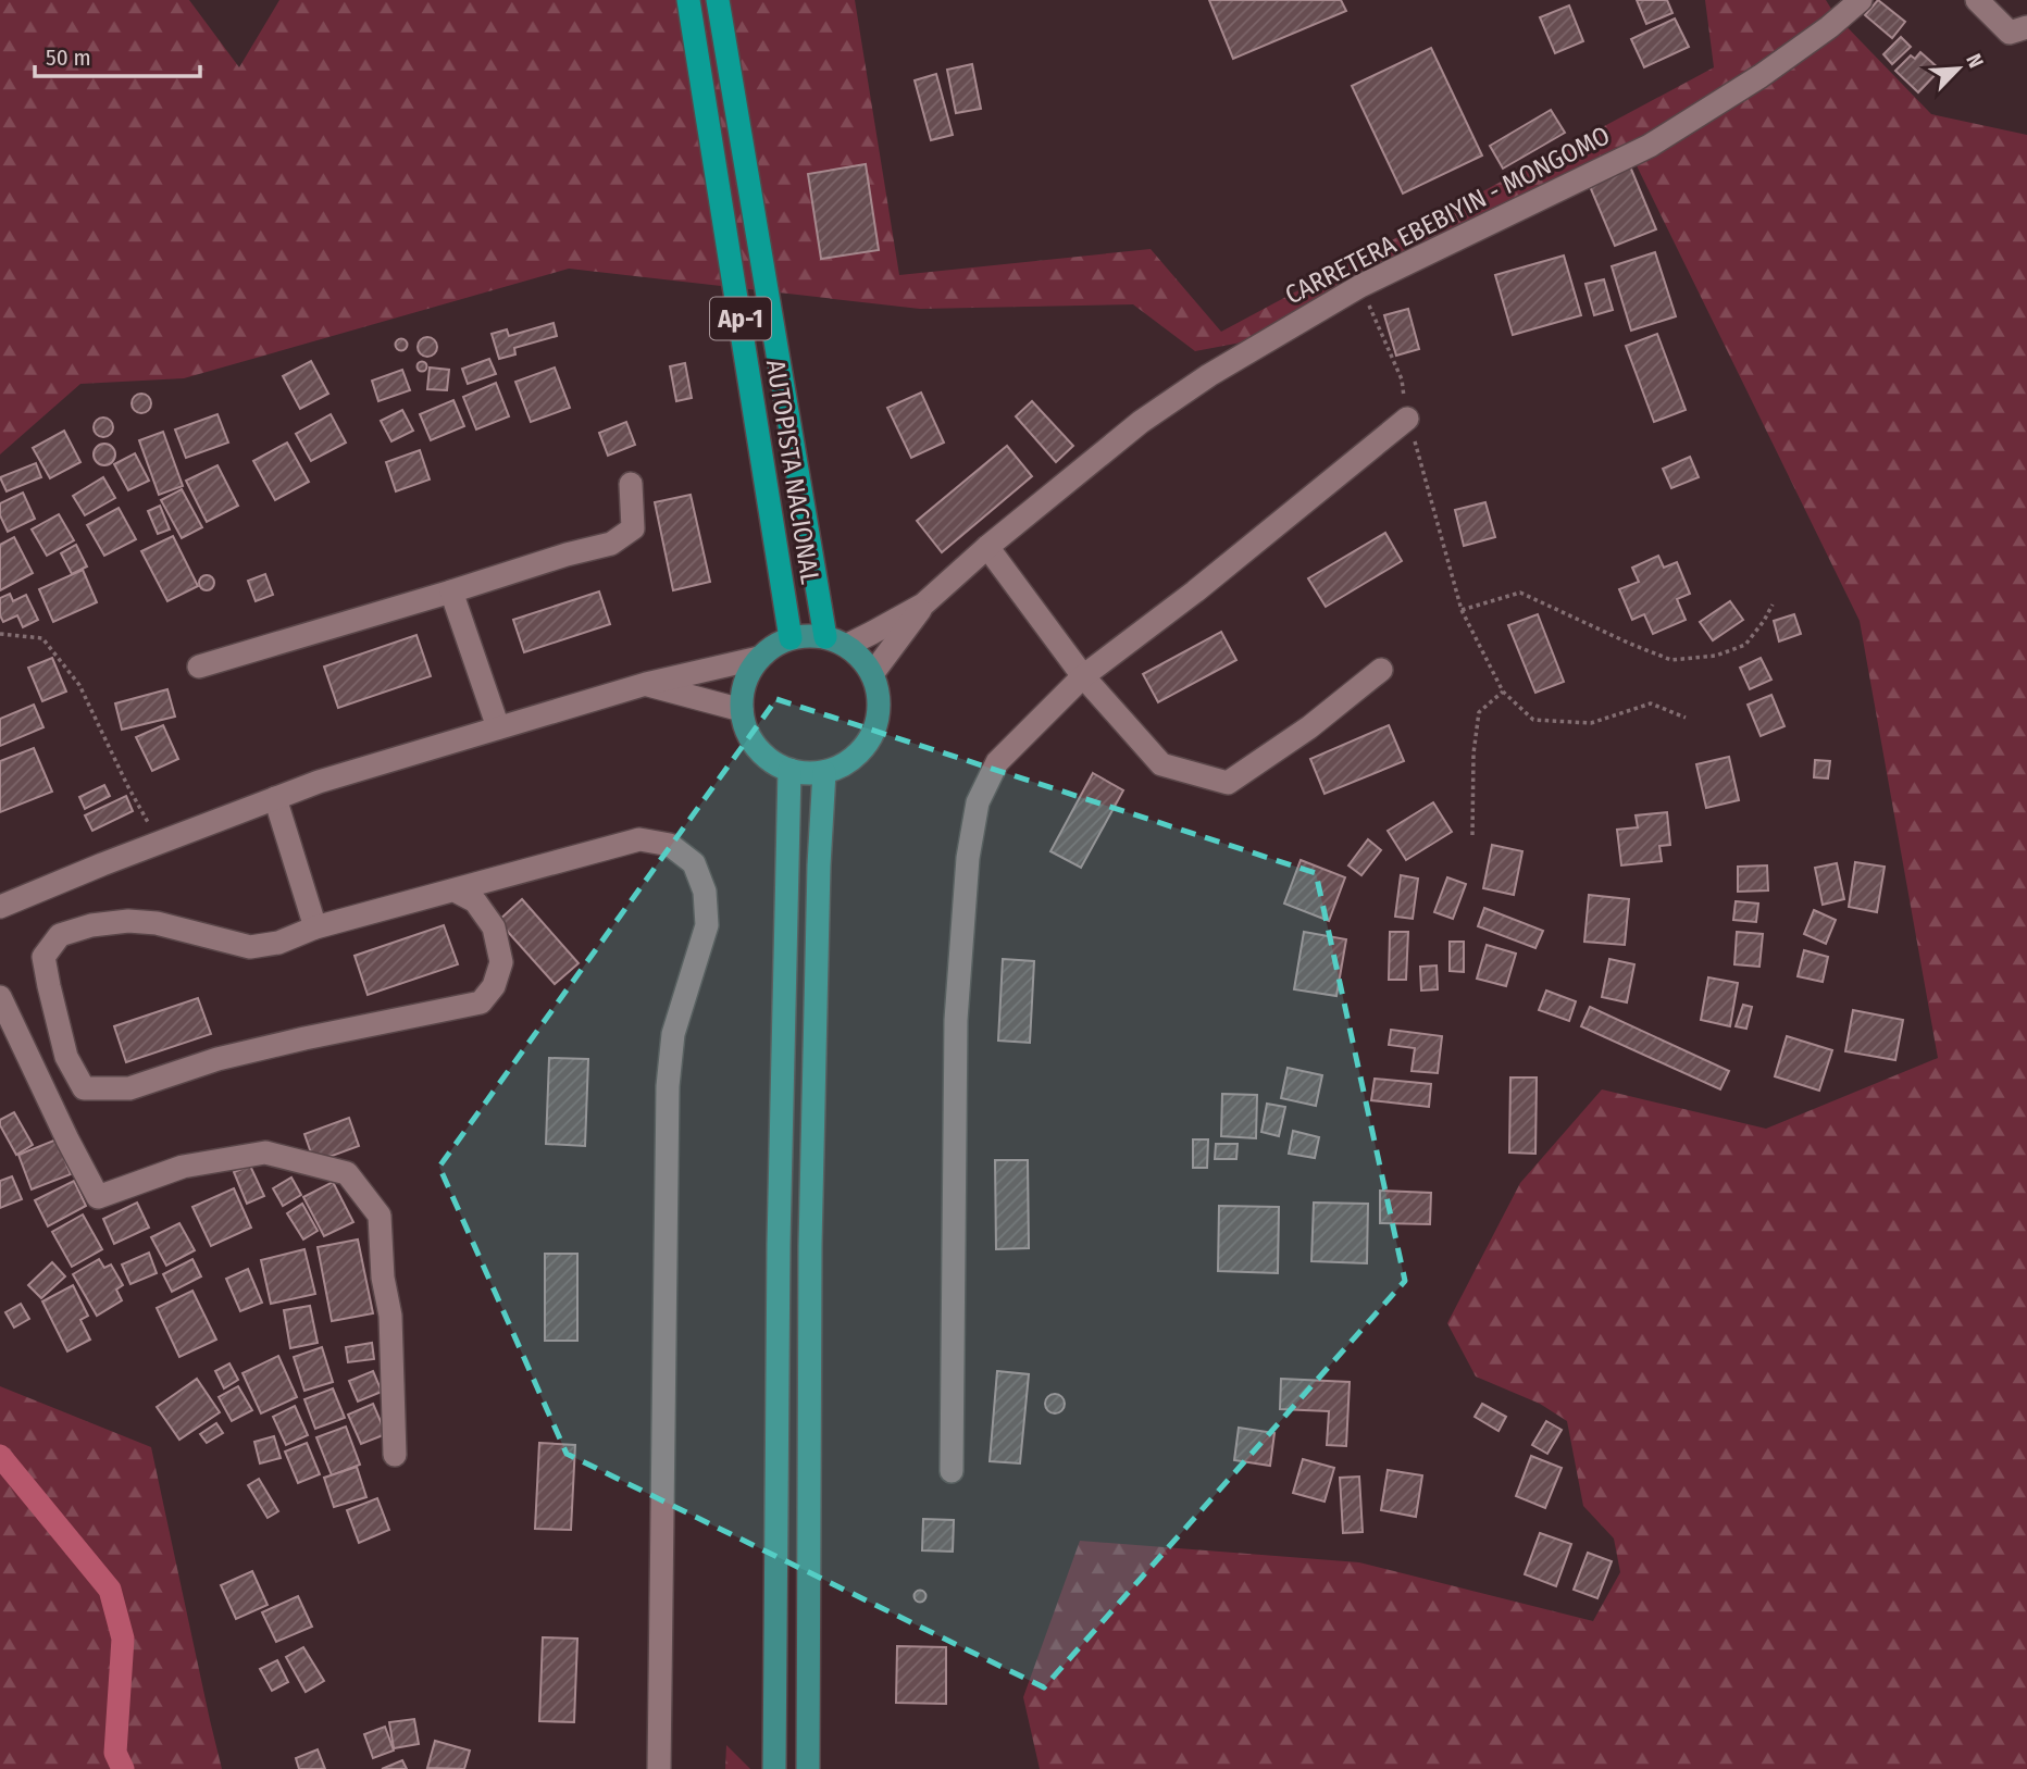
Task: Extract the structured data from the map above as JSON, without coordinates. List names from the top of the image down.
{
  "streets": {
    "highway": ["Ap-1", "AUTOPISTA NACIONAL"],
    "street": ["CARRETERA EBEBIYIN - MONGOMO"]
  },
  "crossings": [
    ["CARRETERA EBEBIYIN - MONGOMO", "AUTOPISTA NACIONAL"]
  ],
  "scale_bar": "50 m",
  "north": "top right"
}
